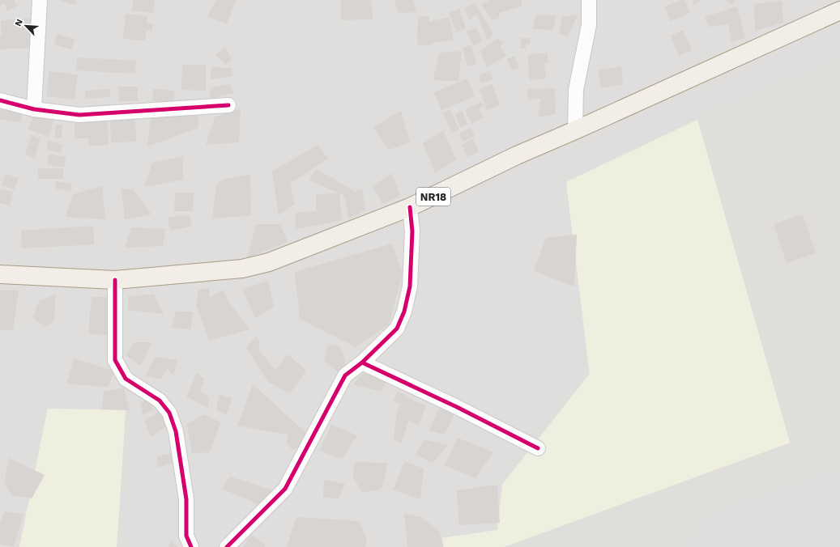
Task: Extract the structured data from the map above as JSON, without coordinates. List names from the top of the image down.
{
  "streets": {
    "main road": ["NR18"]
  },
  "north": "top left"
}
